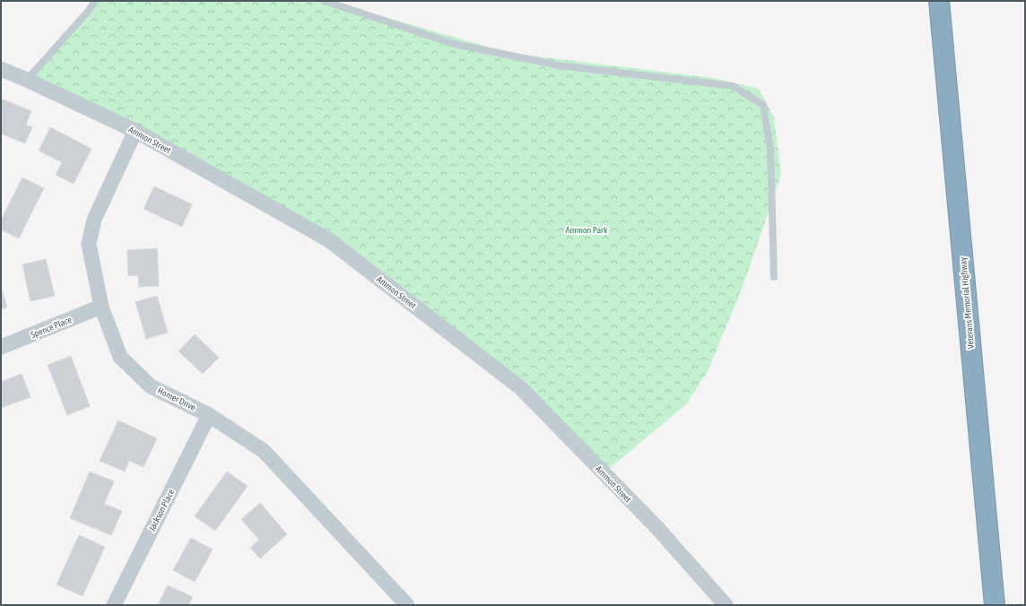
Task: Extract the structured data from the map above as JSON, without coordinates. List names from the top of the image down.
{
  "streets": {
    "highway": ["Veterans Memorial Highway"],
    "street": [
      "Ammon Street",
      "Spence Place",
      "Homer Drive",
      "Jackson Place"
    ]
  },
  "crossings": [
    ["Ammon Street", "Homer Drive"],
    ["Spence Place", "Homer Drive"],
    ["Homer Drive", "Jackson Place"]
  ],
  "parks": ["Ammon Park"]
}
